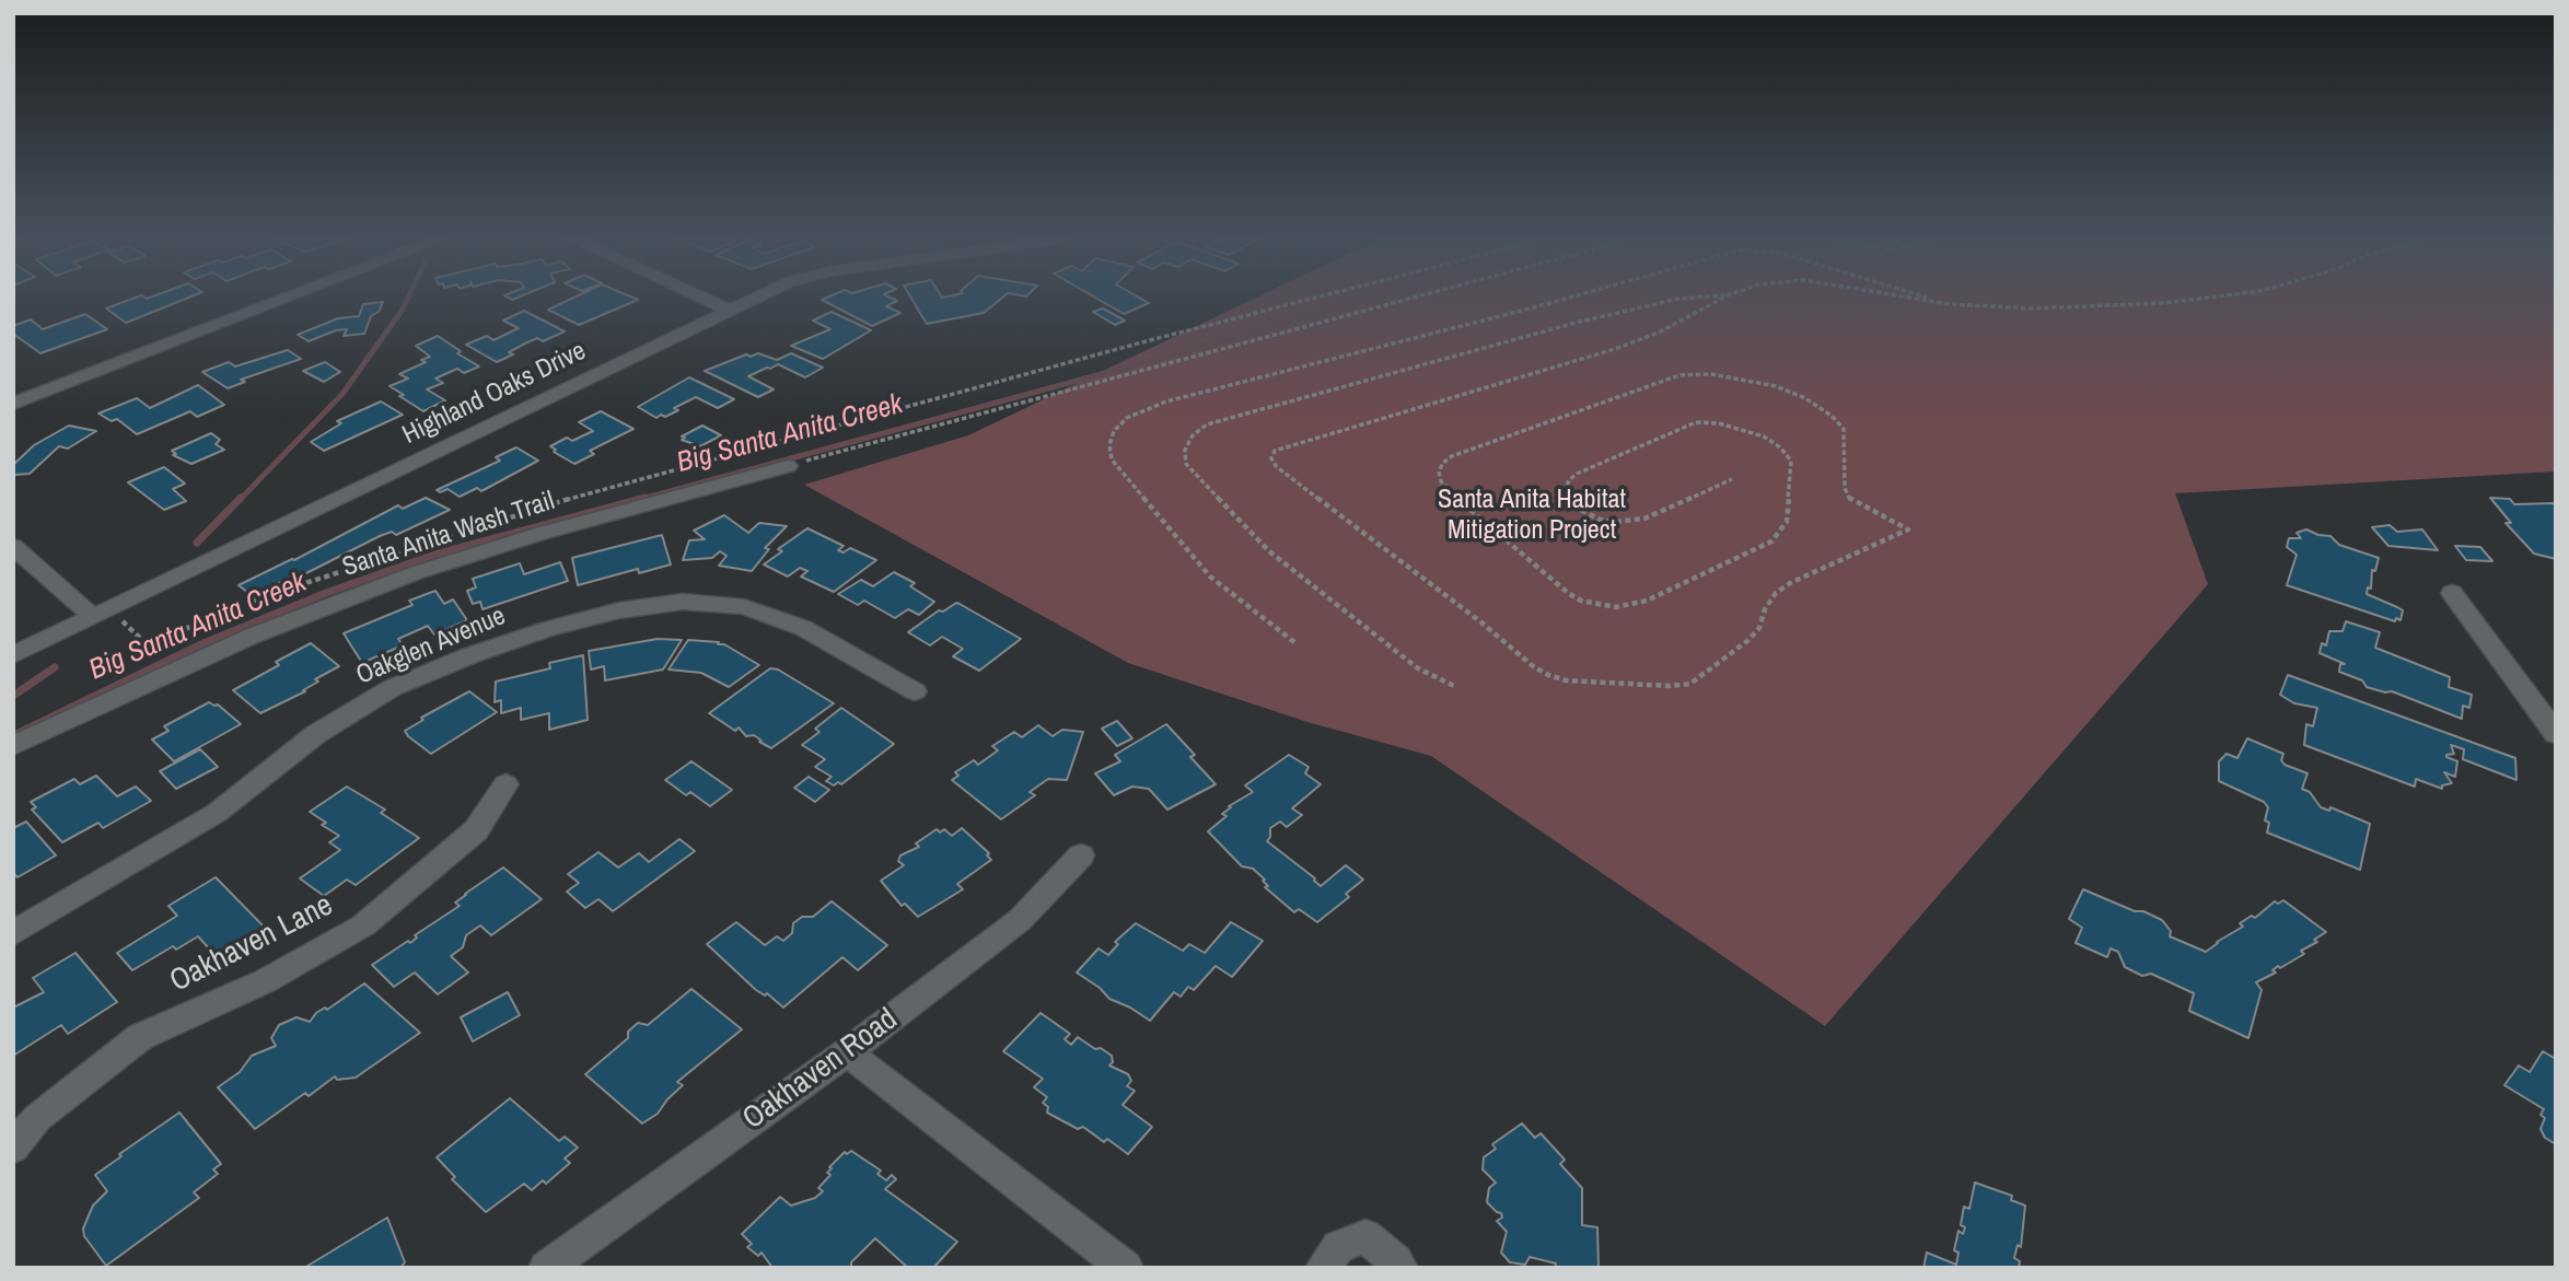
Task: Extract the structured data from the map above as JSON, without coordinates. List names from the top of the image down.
{
  "streets": {
    "street": [
      "Highland Oaks Drive",
      "Santa Anita Wash Trail",
      "Oakglen Avenue",
      "Oakhaven Lane",
      "Oakhaven Road"
    ]
  },
  "water": ["Big Santa Anita Creek"],
  "parks": ["Santa Anita Habitat Mitigation Project"]
}
